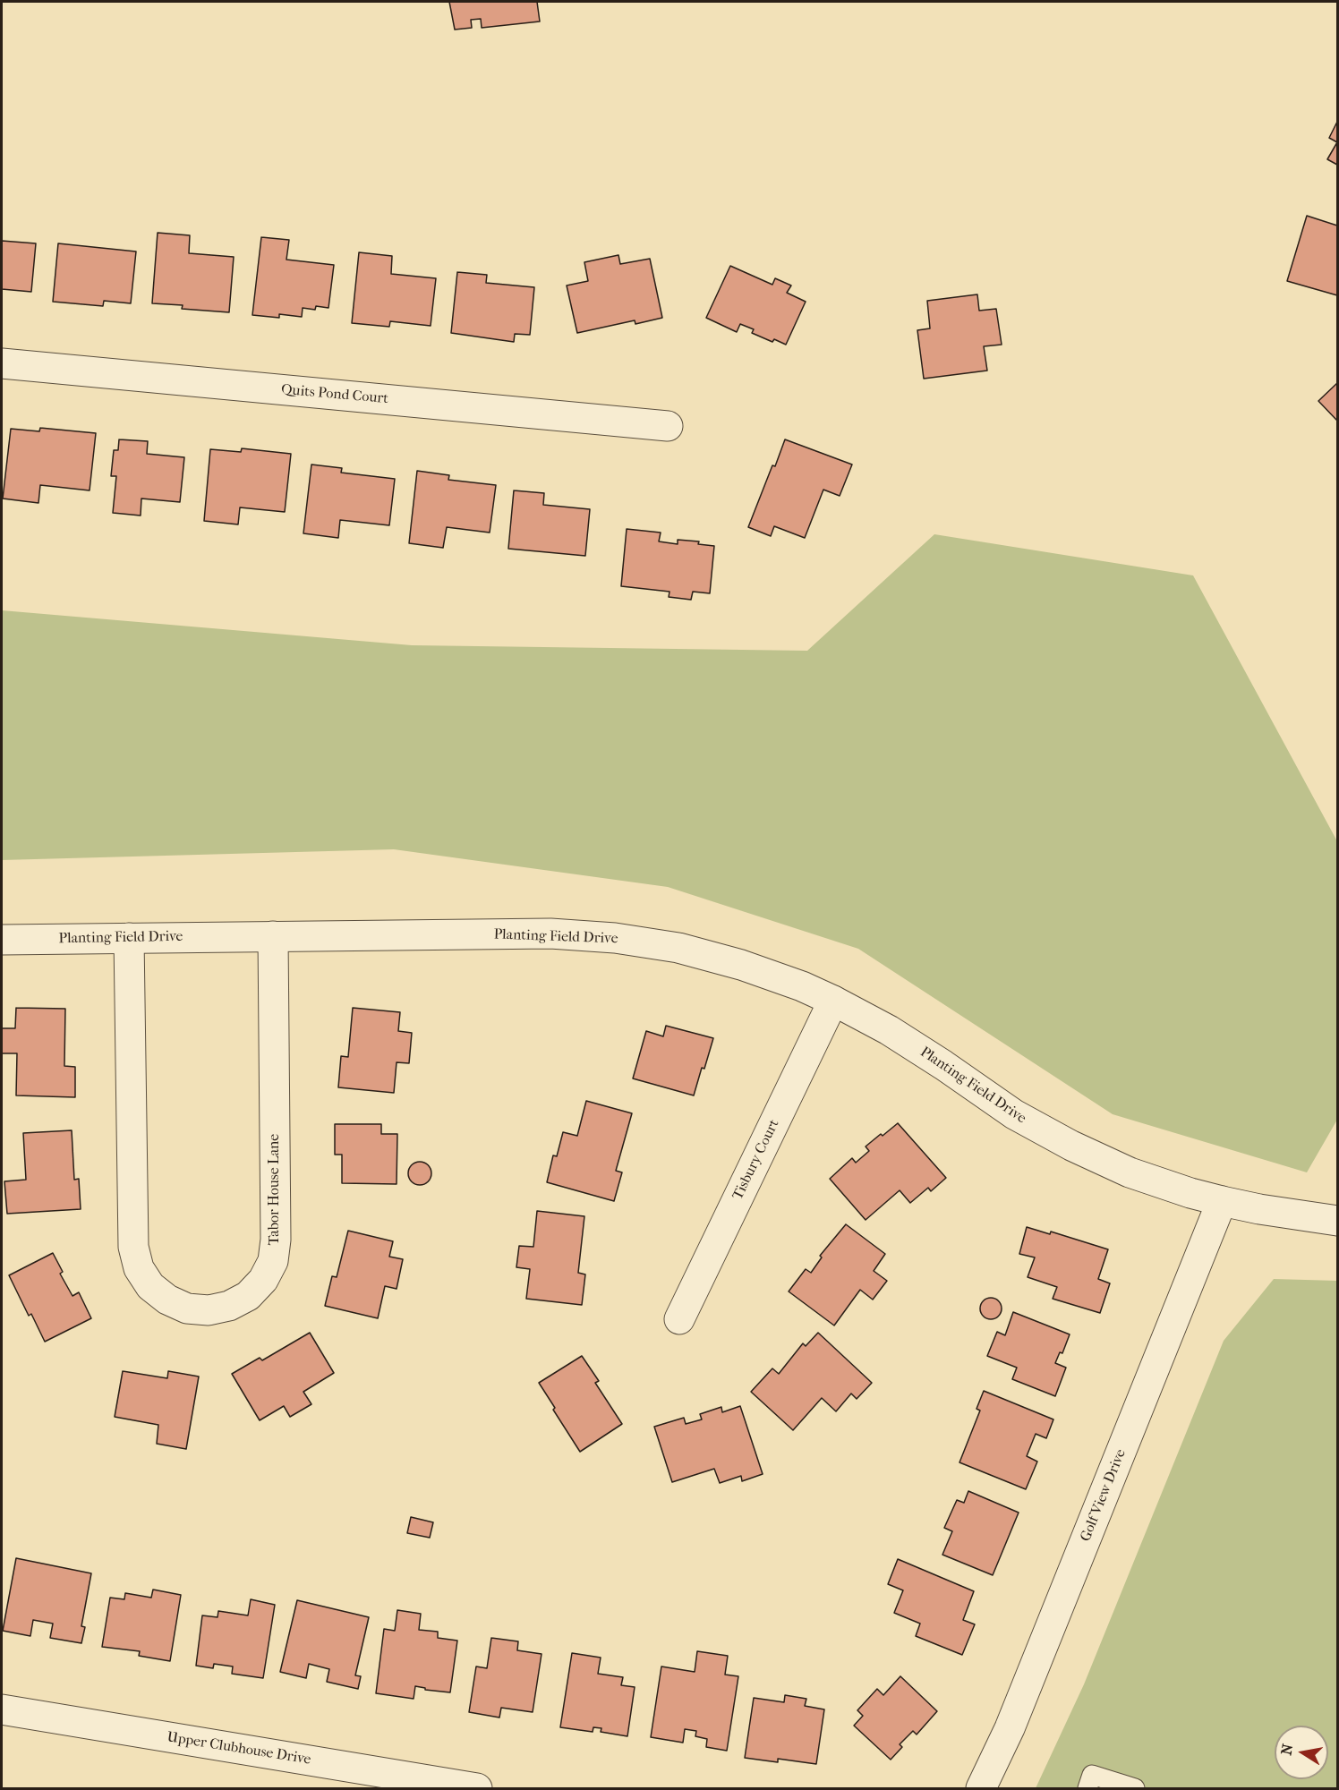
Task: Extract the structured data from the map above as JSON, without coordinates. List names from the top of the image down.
{
  "streets": {
    "street": [
      "Quits Pond Court",
      "Planting Field Drive",
      "Tisbury Court",
      "Tabor House Lane",
      "Golf View Drive",
      "Upper Clubhouse Drive"
    ]
  },
  "crossings": [
    ["Planting Field Drive", "Tisbury Court"],
    ["Planting Field Drive", "Tabor House Lane"],
    ["Planting Field Drive", "Golf View Drive"]
  ],
  "north": "left"
}
